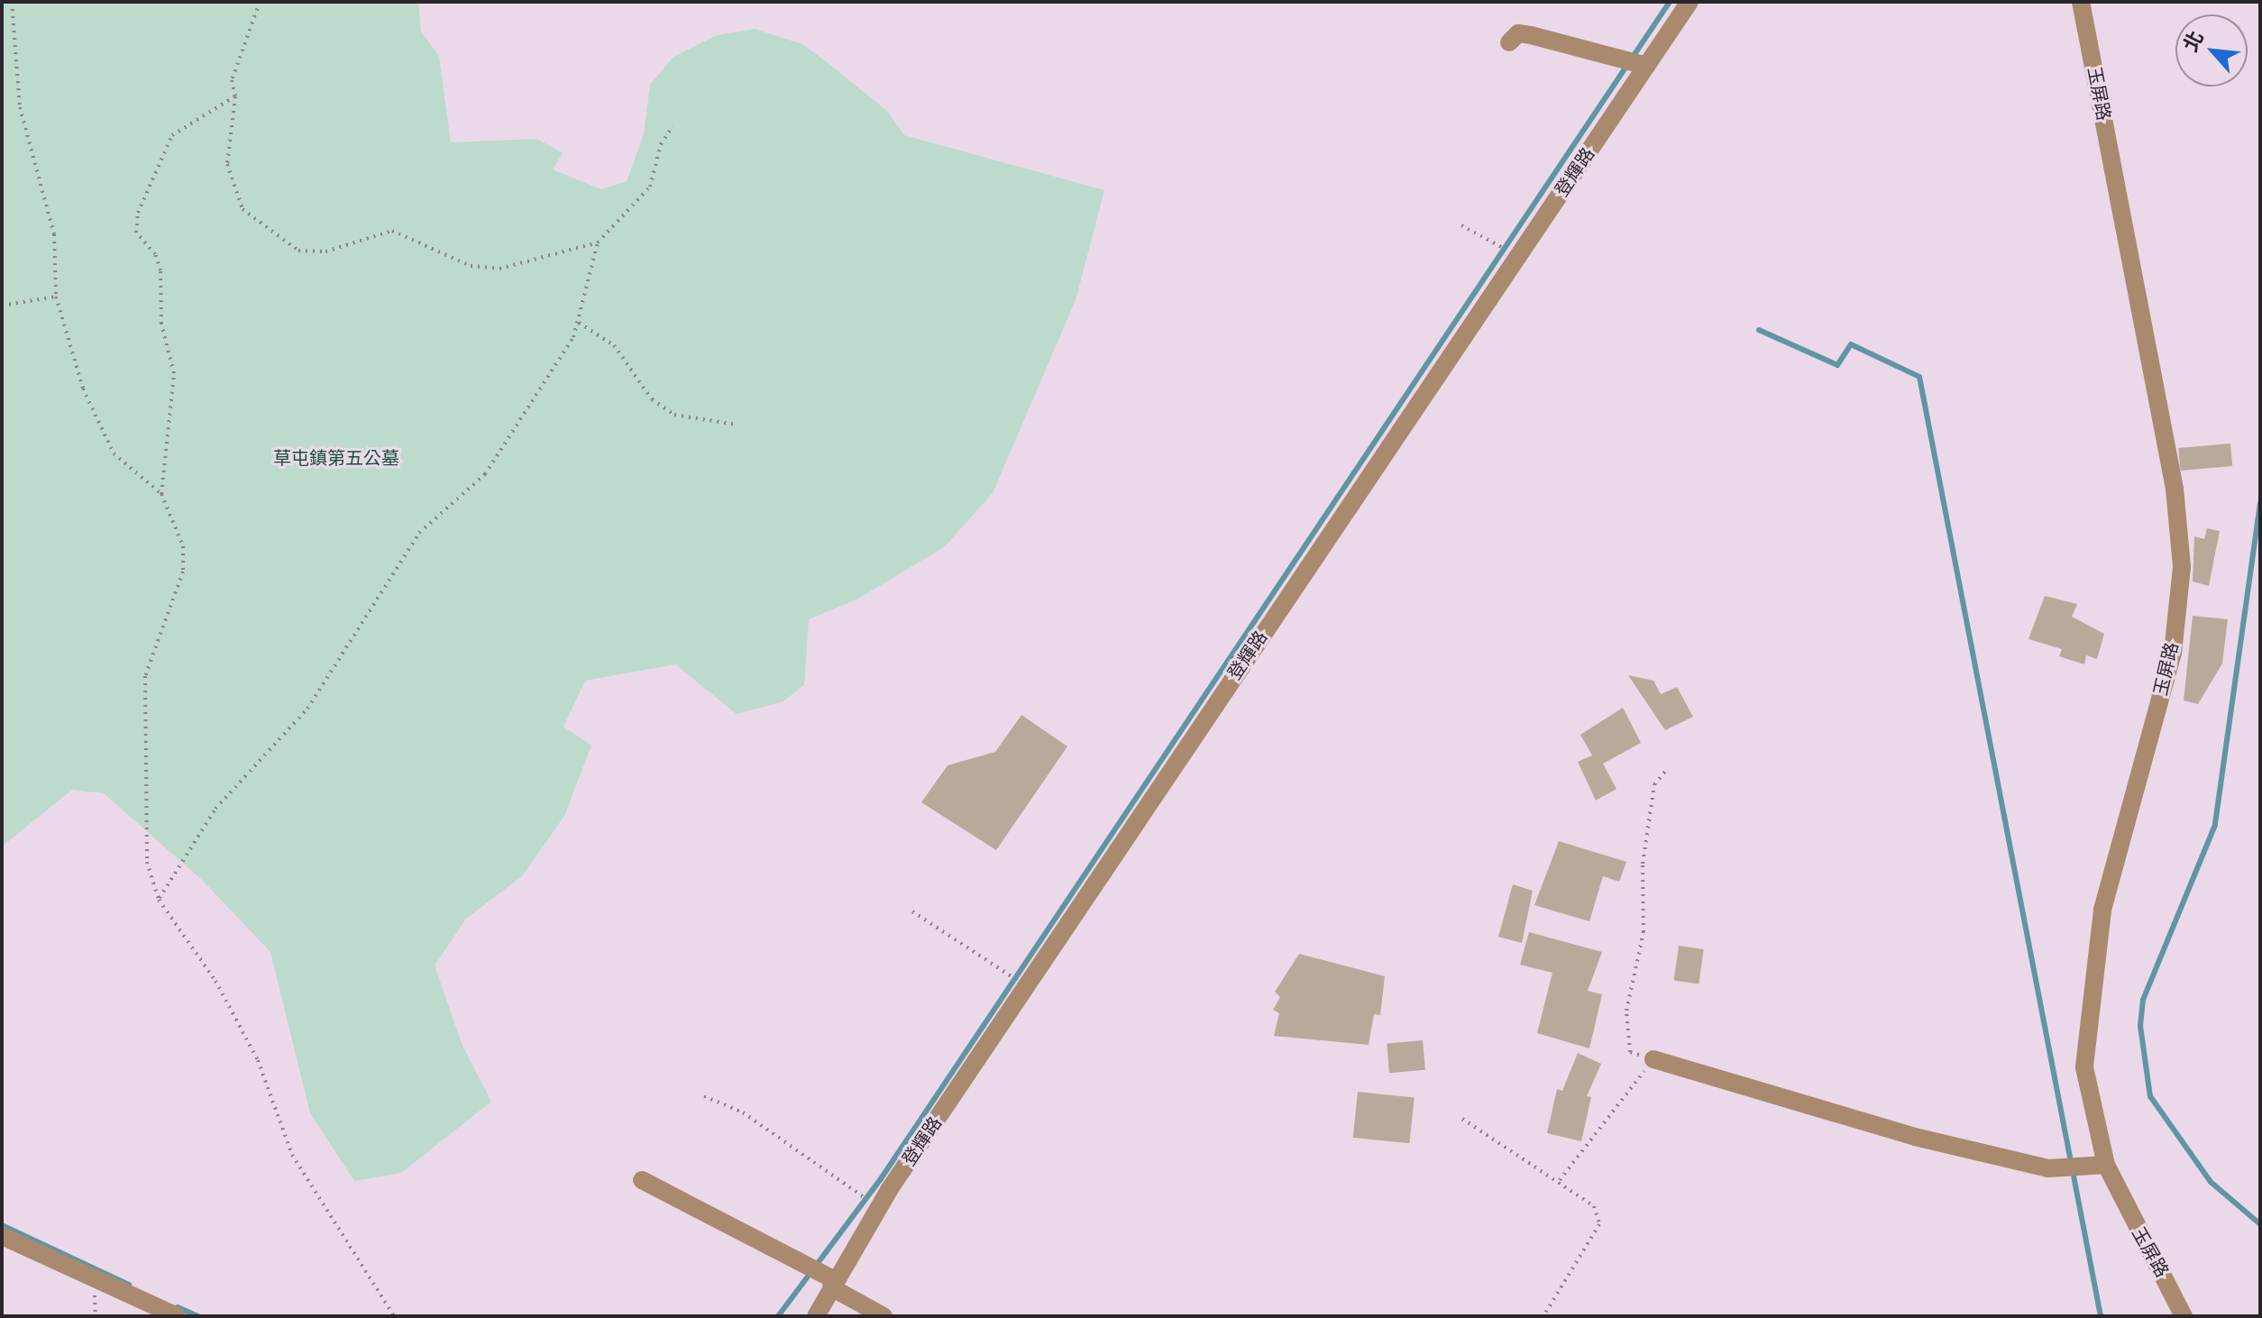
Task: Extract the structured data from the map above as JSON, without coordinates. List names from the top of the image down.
{
  "streets": {
    "street": ["玉屏路", "登輝路"]
  },
  "parks": ["草屯鎮第五公墓"],
  "north": "top left"
}
